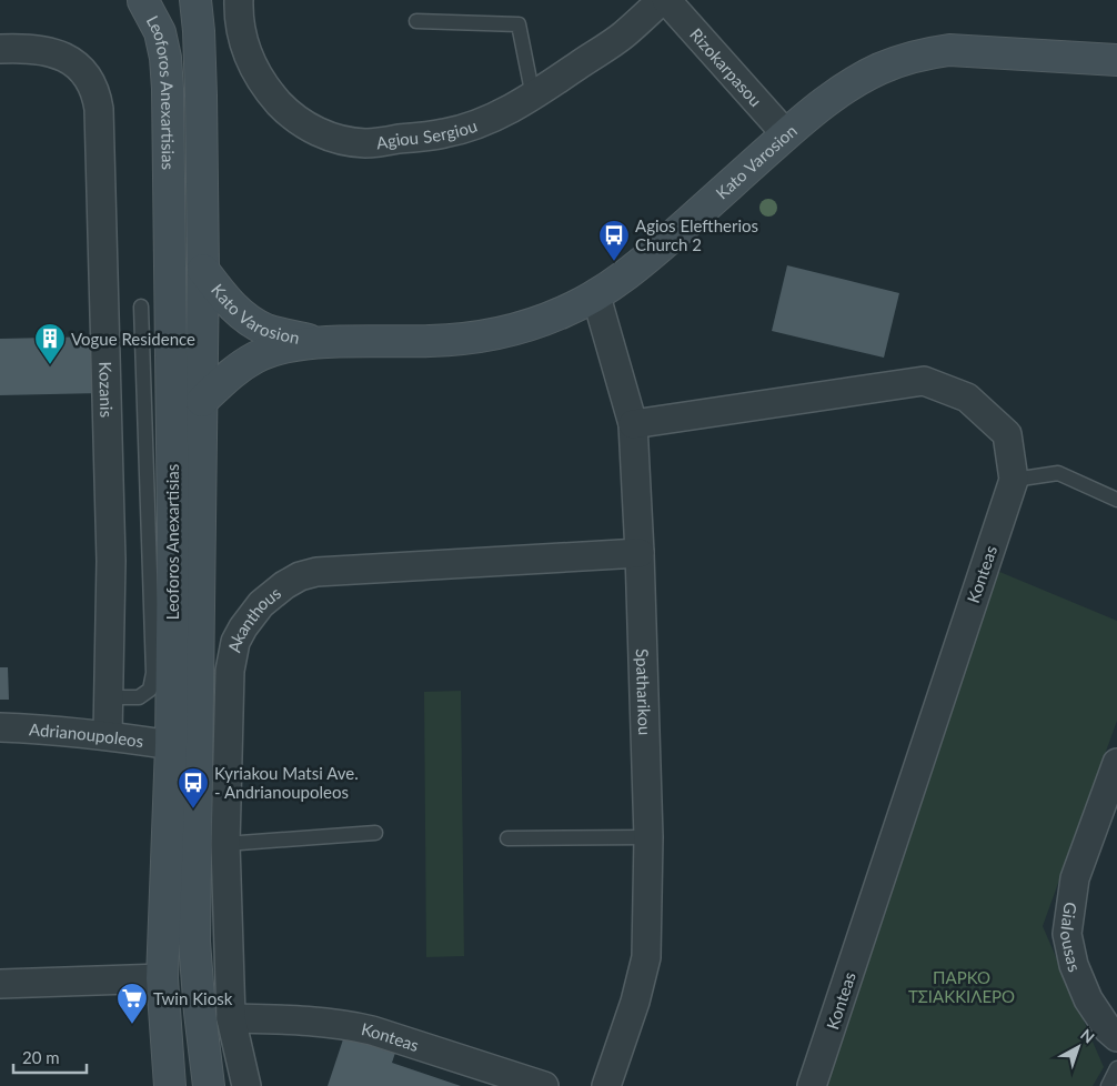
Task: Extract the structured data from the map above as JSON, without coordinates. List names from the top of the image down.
{
  "streets": {
    "main road": ["Leoforos Anexartisias", "Kato Varosion"],
    "street": [
      "Rizokarpasou",
      "Agiou Sergiou",
      "Kozanis",
      "Konteas",
      "Akanthous",
      "Spatharikou",
      "Adrianoupoleos",
      "Gialousas"
    ]
  },
  "crossings": [
    ["Rizokarpasou", "Kato Varosion"],
    ["Leoforos Anexartisias", "Kato Varosion"],
    ["Leoforos Anexartisias", "Adrianoupoleos"],
    ["Kato Varosion", "Spatharikou"],
    ["Kozanis", "Adrianoupoleos"],
    ["Konteas", "Akanthous"],
    ["Konteas", "Spatharikou"],
    ["Akanthous", "Spatharikou"]
  ],
  "parks": ["ΠΑΡΚΟ ΤΣΙΑΚΚΙΛΕΡΟ"],
  "places": {
    "bus stop": ["Agios Eleftherios Church 2", "Kyriakou Matsi Ave. - Andrianoupoleos"],
    "building": ["Vogue Residence"],
    "supermarket": ["Twin Kiosk"]
  },
  "scale_bar": "20 m",
  "north": "top right"
}
